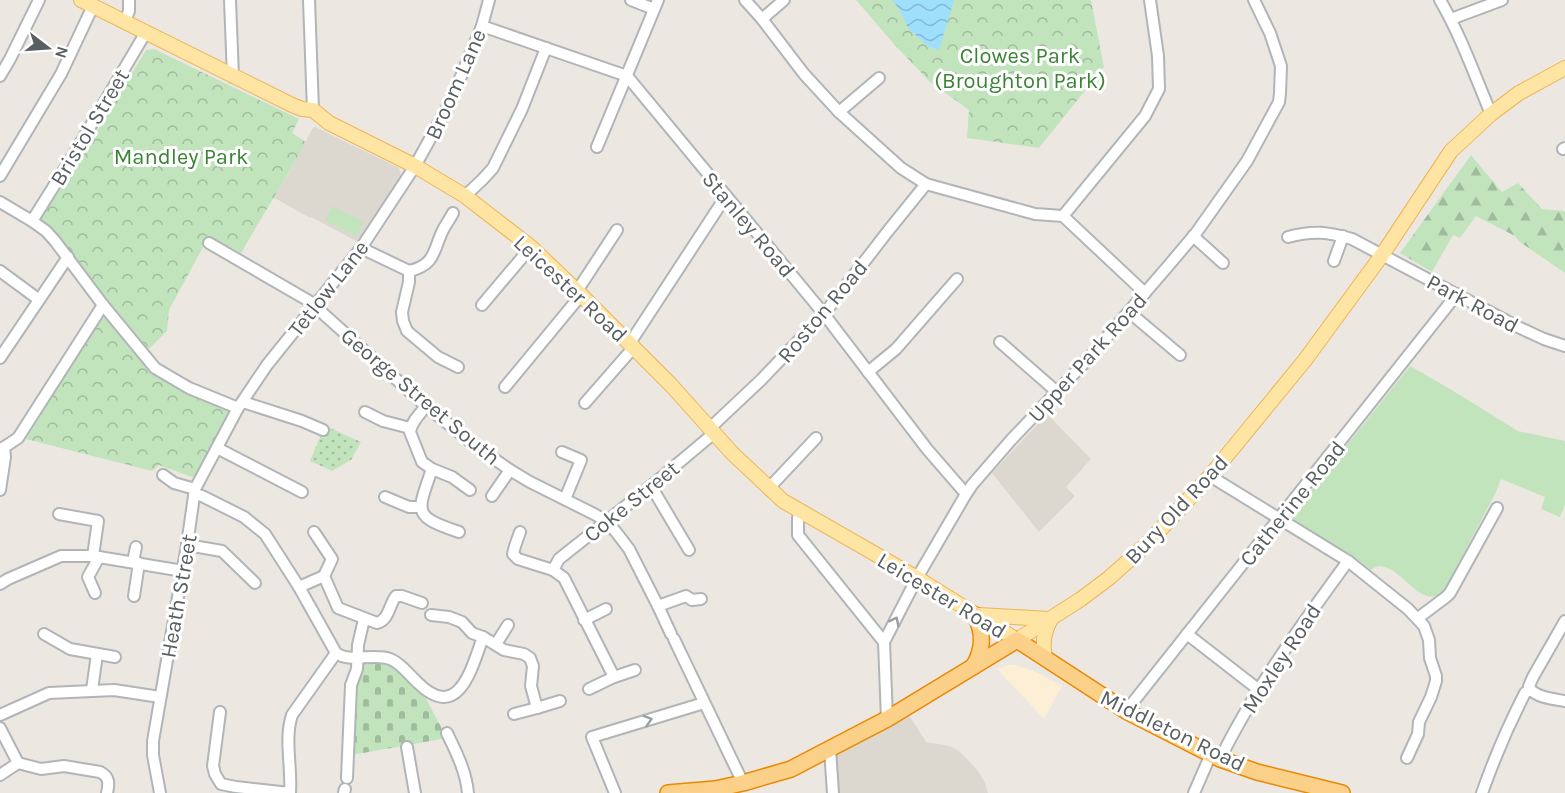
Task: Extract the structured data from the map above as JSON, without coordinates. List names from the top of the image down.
{
  "streets": {
    "highway": ["Bury Old Road", "Middleton Road"],
    "main road": ["Leicester Road"],
    "street": [
      "Broom Lane",
      "Bristol Street",
      "Stanley Road",
      "Tetlow Lane",
      "Park Road",
      "Roston Road",
      "Upper Park Road",
      "George Street South",
      "Coke Street",
      "Catherine Road",
      "Heath Street",
      "Moxley Road"
    ]
  },
  "crossings": [
    ["Broom Lane", "Tetlow Lane"],
    ["Broom Lane", "Leicester Road"],
    ["Bristol Street", "Leicester Road"],
    ["Stanley Road", "Roston Road"],
    ["Stanley Road", "Upper Park Road"],
    ["Tetlow Lane", "Leicester Road"],
    ["Tetlow Lane", "George Street South"],
    ["Tetlow Lane", "Heath Street"],
    ["Leicester Road", "Roston Road"],
    ["Leicester Road", "Upper Park Road"],
    ["Leicester Road", "Coke Street"],
    ["Leicester Road", "Bury Old Road"],
    ["Leicester Road", "Middleton Road"],
    ["Park Road", "Catherine Road"],
    ["Park Road", "Bury Old Road"],
    ["Roston Road", "Coke Street"],
    ["Upper Park Road", "Bury Old Road"],
    ["George Street South", "Coke Street"],
    ["George Street South", "Bury Old Road"],
    ["Catherine Road", "Middleton Road"],
    ["Bury Old Road", "Middleton Road"],
    ["Moxley Road", "Middleton Road"]
  ],
  "parks": ["Clowes Park (Broughton Park)", "Mandley Park"],
  "north": "right"
}
